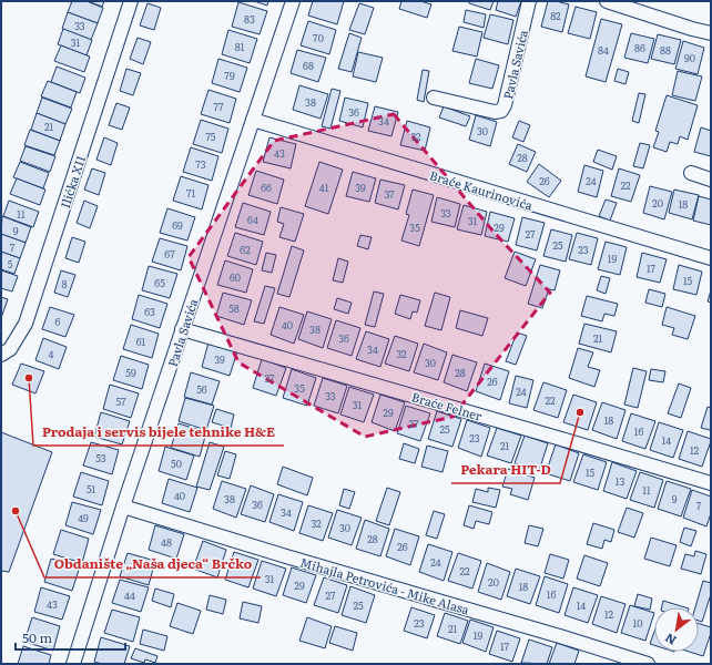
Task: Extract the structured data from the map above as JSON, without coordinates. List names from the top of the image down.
{
  "streets": {
    "street": [
      "Pavla Savića",
      "Ilićka XII",
      "Braće Kaurinovića",
      "Braće Felner",
      "Mihajla Petrovića - Mike Alasa"
    ]
  },
  "crossings": [
    ["Pavla Savića", "Braće Kaurinovića"],
    ["Pavla Savića", "Braće Felner"],
    ["Pavla Savića", "Mihajla Petrovića - Mike Alasa"]
  ],
  "places": ["Prodaja i servis bijele tehnike H&E", "Pekara HIT-D", "Obdanište „Naša djeca“ Brčko"],
  "house_numbers": [
    "82",
    "83",
    "33",
    "70",
    "31",
    "81",
    "86",
    "84",
    "88",
    "90",
    "68",
    "79",
    "38",
    "77",
    "36",
    "34",
    "21",
    "30",
    "75",
    "32",
    "43",
    "28",
    "73",
    "26",
    "24",
    "22",
    "66",
    "41",
    "39",
    "71",
    "37",
    "20",
    "18",
    "33",
    "11",
    "64",
    "31",
    "69",
    "35",
    "29",
    "9",
    "27",
    "25",
    "7",
    "62",
    "23",
    "67",
    "19",
    "5",
    "17",
    "60",
    "15",
    "65",
    "8",
    "58",
    "63",
    "6",
    "40",
    "38",
    "36",
    "21",
    "61",
    "34",
    "4",
    "32",
    "39",
    "30",
    "59",
    "28",
    "37",
    "26",
    "35",
    "56",
    "24",
    "33",
    "22",
    "57",
    "31",
    "29",
    "18",
    "27",
    "25",
    "16",
    "23",
    "14",
    "21",
    "12",
    "53",
    "50",
    "15",
    "13",
    "51",
    "11",
    "40",
    "38",
    "9",
    "36",
    "7",
    "34",
    "49",
    "32",
    "30",
    "28",
    "48",
    "26",
    "24",
    "22",
    "31",
    "20",
    "29",
    "18",
    "16",
    "44",
    "27",
    "43",
    "25",
    "14",
    "12",
    "23",
    "10",
    "21",
    "19",
    "17"
  ],
  "scale_bar": "50 m",
  "north": "bottom left"
}
